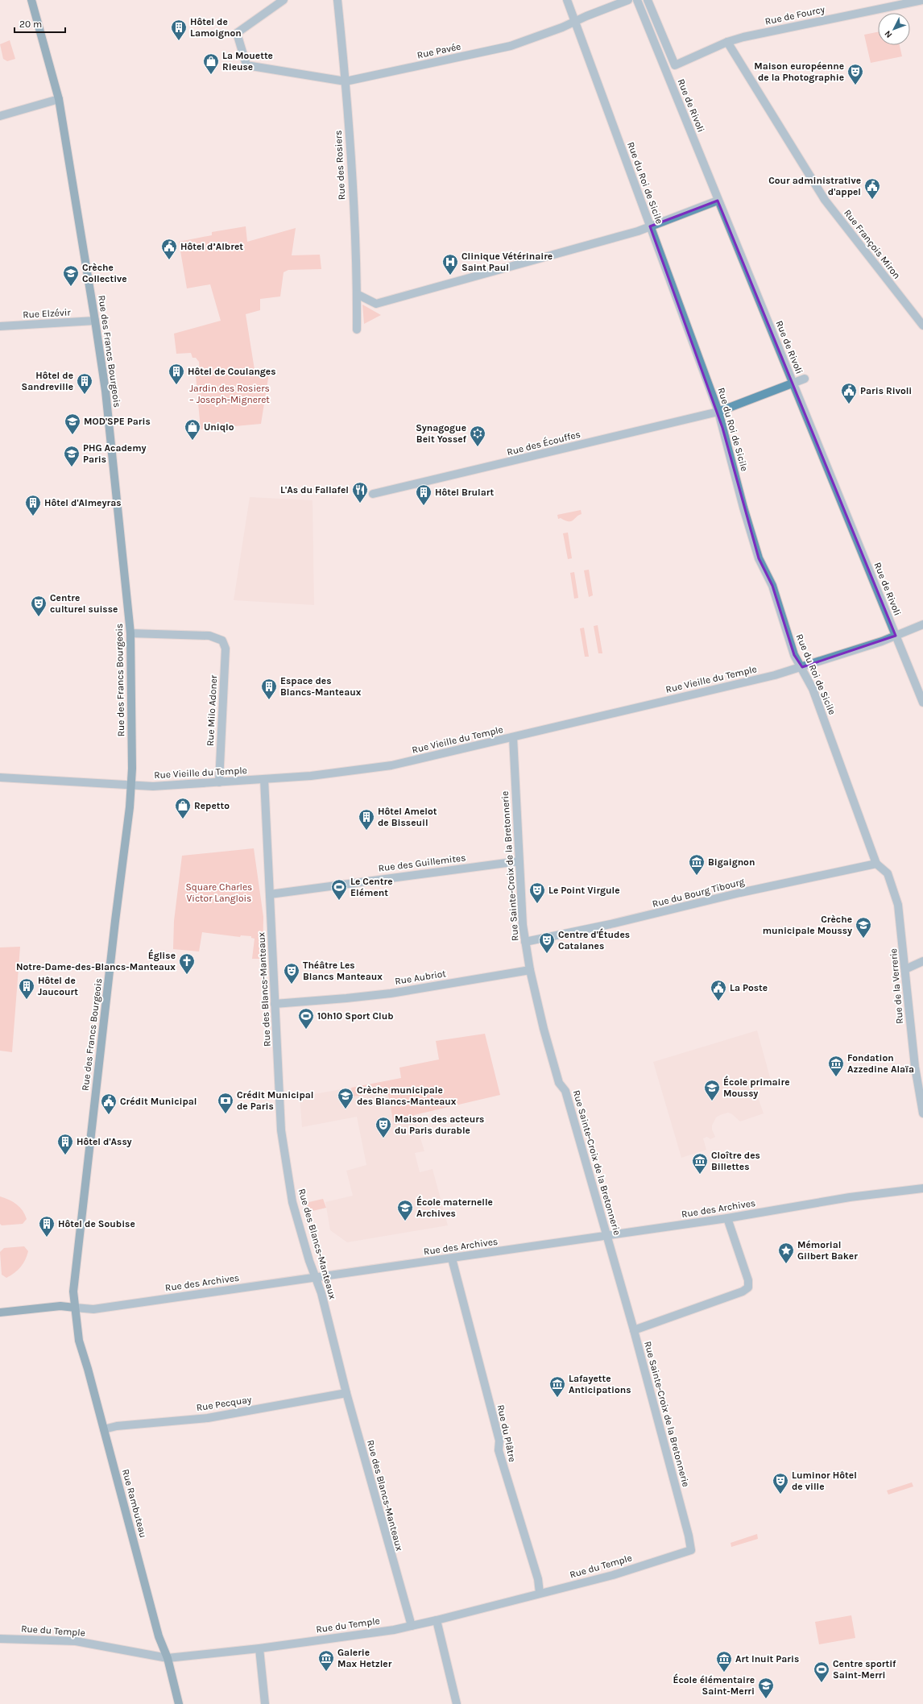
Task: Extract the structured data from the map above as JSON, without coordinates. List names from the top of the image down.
{
  "streets": {
    "street": [
      "Rue de Fourcy",
      "Rue Pavée",
      "Rue de Rivoli",
      "Rue des Rosiers",
      "Rue du Roi de Sicile",
      "Rue François Miron",
      "Rue Elzévir",
      "Rue des Francs Bourgeois",
      "Rue des Écouffes",
      "Rue Vieille du Temple",
      "Rue Milo Adoner",
      "Rue des Guillemites",
      "Rue Sainte-Croix de la Bretonnerie",
      "Rue du Bourg Tibourg",
      "Rue Aubriot",
      "Rue de la Verrerie",
      "Rue des Blancs-Manteaux",
      "Rue des Archives",
      "Rue Pecquay",
      "Rue du Plâtre",
      "Rue Rambuteau",
      "Rue du Temple"
    ]
  },
  "crossings": [
    ["Rue de Fourcy", "Rue François Miron"],
    ["Rue Pavée", "Rue des Rosiers"],
    ["Rue Pavée", "Rue du Roi de Sicile"],
    ["Rue de Rivoli", "Rue des Écouffes"],
    ["Rue de Rivoli", "Rue Vieille du Temple"],
    ["Rue du Roi de Sicile", "Rue des Écouffes"],
    ["Rue du Roi de Sicile", "Rue Vieille du Temple"],
    ["Rue du Roi de Sicile", "Rue du Bourg Tibourg"],
    ["Rue du Roi de Sicile", "Rue de la Verrerie"],
    ["Rue Elzévir", "Rue des Francs Bourgeois"],
    ["Rue des Francs Bourgeois", "Rue Vieille du Temple"],
    ["Rue des Francs Bourgeois", "Rue Milo Adoner"],
    ["Rue des Francs Bourgeois", "Rue des Archives"],
    ["Rue des Francs Bourgeois", "Rue Rambuteau"],
    ["Rue Vieille du Temple", "Rue Milo Adoner"],
    ["Rue Vieille du Temple", "Rue Sainte-Croix de la Bretonnerie"],
    ["Rue Vieille du Temple", "Rue des Blancs-Manteaux"],
    ["Rue des Guillemites", "Rue Sainte-Croix de la Bretonnerie"],
    ["Rue des Guillemites", "Rue des Blancs-Manteaux"],
    ["Rue Sainte-Croix de la Bretonnerie", "Rue du Bourg Tibourg"],
    ["Rue Sainte-Croix de la Bretonnerie", "Rue Aubriot"],
    ["Rue Sainte-Croix de la Bretonnerie", "Rue des Archives"],
    ["Rue Sainte-Croix de la Bretonnerie", "Rue du Temple"],
    ["Rue du Bourg Tibourg", "Rue de la Verrerie"],
    ["Rue Aubriot", "Rue des Blancs-Manteaux"],
    ["Rue des Blancs-Manteaux", "Rue des Archives"],
    ["Rue des Blancs-Manteaux", "Rue Pecquay"],
    ["Rue des Blancs-Manteaux", "Rue du Temple"],
    ["Rue des Archives", "Rue du Plâtre"],
    ["Rue des Archives", "Rue Rambuteau"],
    ["Rue Pecquay", "Rue Rambuteau"],
    ["Rue du Plâtre", "Rue du Temple"],
    ["Rue Rambuteau", "Rue du Temple"]
  ],
  "parks": ["Jardin des Rosiers – Joseph-Migneret", "Square Charles Victor Langlois"],
  "places": {
    "building": [
      "Hôtel de Lamoignon",
      "Hôtel de Coulanges",
      "Hôtel de Sandreville",
      "Hôtel Brulart",
      "Hôtel d'Almeyras",
      "Espace des Blancs-Manteaux",
      "Hôtel Amelot de Bisseuil",
      "Hôtel de Jaucourt",
      "Hôtel d'Assy",
      "Hôtel de Soubise"
    ],
    "shop": ["La Mouette Rieuse", "Uniqlo", "Repetto"],
    "theatre": [
      "Maison européenne de la Photographie",
      "Centre culturel suisse",
      "Le Point Virgule",
      "Centre d'Études Catalanes",
      "Théâtre Les Blancs Manteaux",
      "Maison des acteurs du Paris durable",
      "Luminor Hôtel de ville"
    ],
    "public building": [
      "Cour administrative d'appel",
      "Hôtel d’Albret",
      "Paris Rivoli",
      "La Poste",
      "Crédit Municipal"
    ],
    "hospital": ["Clinique Vétérinaire Saint Paul"],
    "school or university": [
      "Crèche Collective",
      "MOD'SPE Paris",
      "PHG Academy Paris",
      "Crèche municipale Moussy",
      "École primaire Moussy",
      "Crèche municipale des Blancs-Manteaux",
      "École maternelle Archives",
      "École élémentaire Saint-Merri"
    ],
    "synagogue": ["Synagogue Beit Yossef"],
    "restaurant": ["L'As du Fallafel"],
    "museum": [
      "Bigaignon",
      "Fondation Azzedine Alaïa",
      "Cloître des Billettes",
      "Lafayette Anticipations",
      "Galerie Max Hetzler",
      "Art Inuit Paris"
    ],
    "sports": ["Le Centre Elément", "10h10 Sport Club", "Centre sportif Saint-Merri"],
    "church": ["Église Notre-Dame-des-Blancs-Manteaux"],
    "bank": ["Crédit Municipal de Paris"],
    "place": ["Mémorial Gilbert Baker"]
  },
  "scale_bar": "20 m",
  "north": "bottom left"
}
